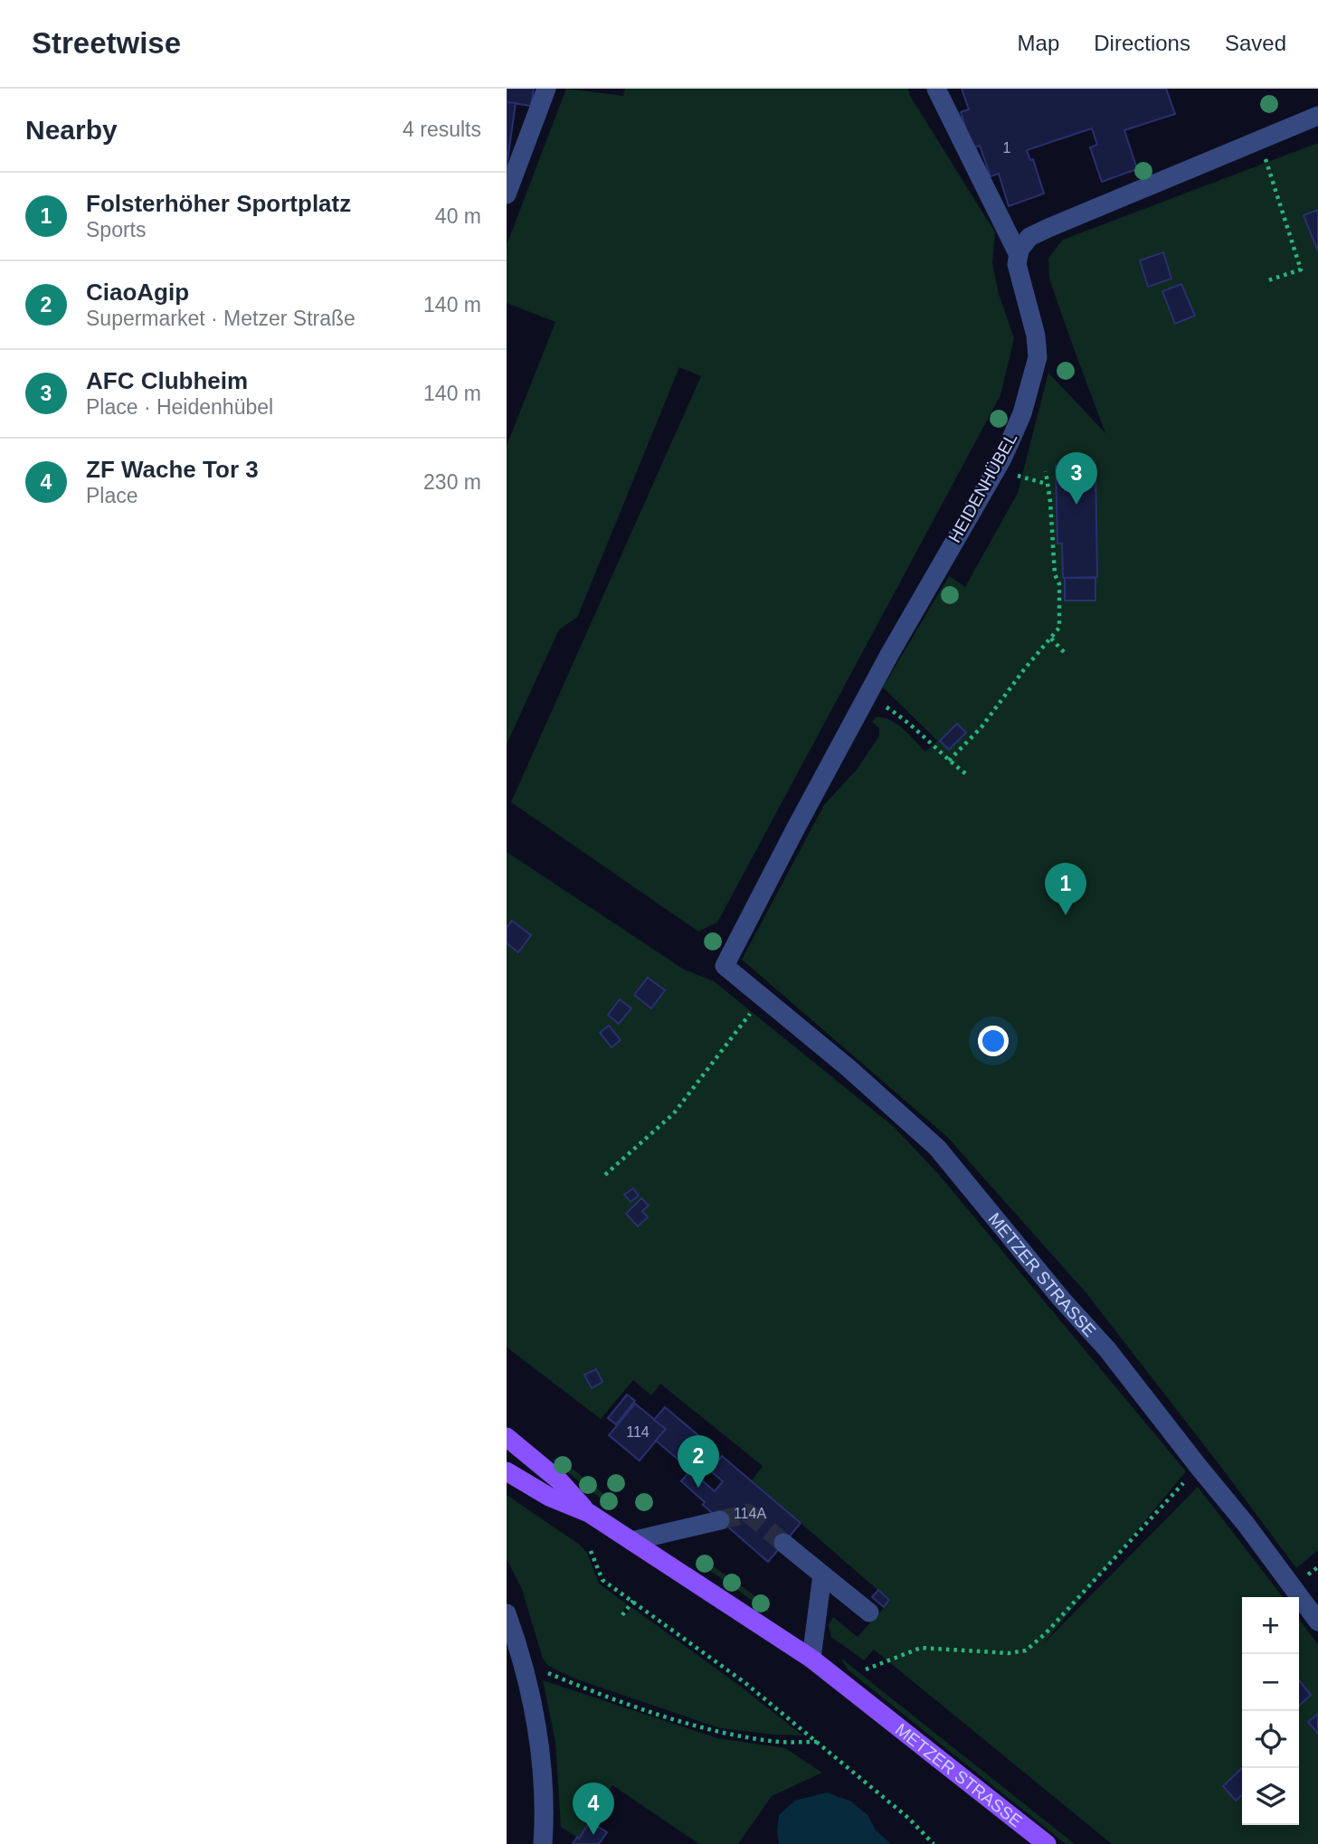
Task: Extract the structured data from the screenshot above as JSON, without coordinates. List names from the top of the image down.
{
  "streets": {
    "main road": ["METZER STRASSE"],
    "street": ["HEIDENHÜBEL"]
  },
  "crossings": [
    ["HEIDENHÜBEL", "METZER STRASSE"]
  ],
  "house_numbers": ["1", "114", "114A"],
  "page": {
    "header": "Streetwise",
    "nav": ["Map", "Directions", "Saved"],
    "heading": ["Nearby", "4 results"],
    "list": [
      {
        "mark": "1",
        "name": "Folsterhöher Sportplatz",
        "note": "Sports",
        "value": "40 m"
      },
      {
        "mark": "2",
        "name": "CiaoAgip",
        "note": "Supermarket · Metzer Straße",
        "value": "140 m"
      },
      {
        "mark": "3",
        "name": "AFC Clubheim",
        "note": "Place · Heidenhübel",
        "value": "140 m"
      },
      {
        "mark": "4",
        "name": "ZF Wache Tor 3",
        "note": "Place",
        "value": "230 m"
      }
    ],
    "pins": [
      "3",
      "1",
      "2",
      "4"
    ],
    "map_buttons": ["+", "−"]
  }
}
